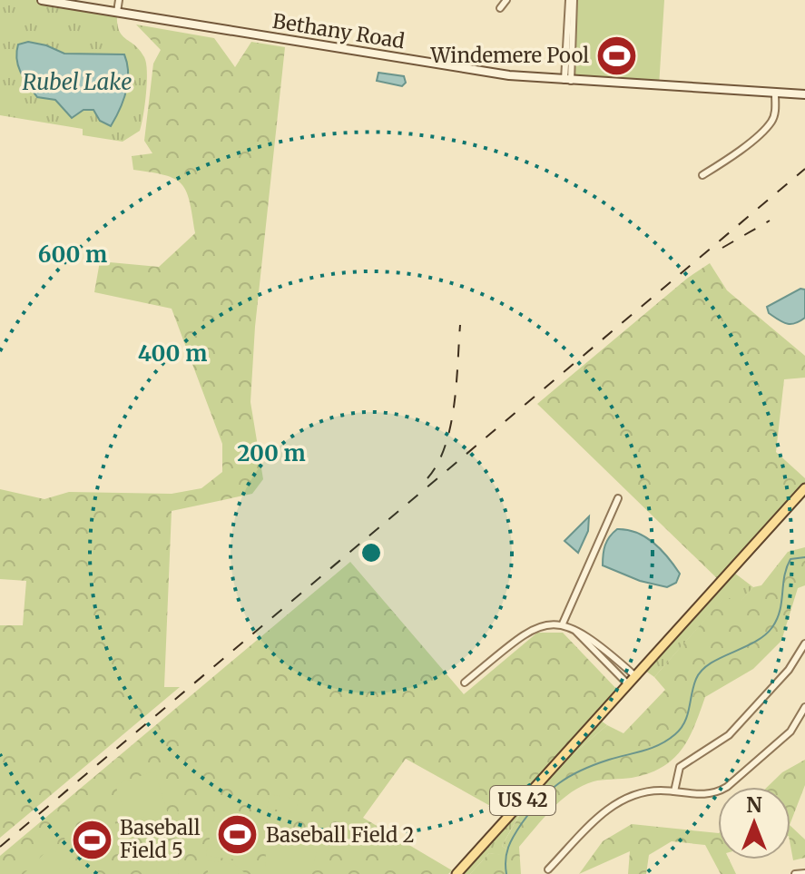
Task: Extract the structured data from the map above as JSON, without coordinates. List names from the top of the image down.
{
  "streets": {
    "main road": ["Bethany Road", "US 42"]
  },
  "water": ["Rubel Lake"],
  "places": {
    "sports": ["Windemere Pool", "Baseball Field 2", "Baseball Field 5"]
  },
  "north": "top",
  "rings": ["600 m", "400 m", "200 m"]
}
